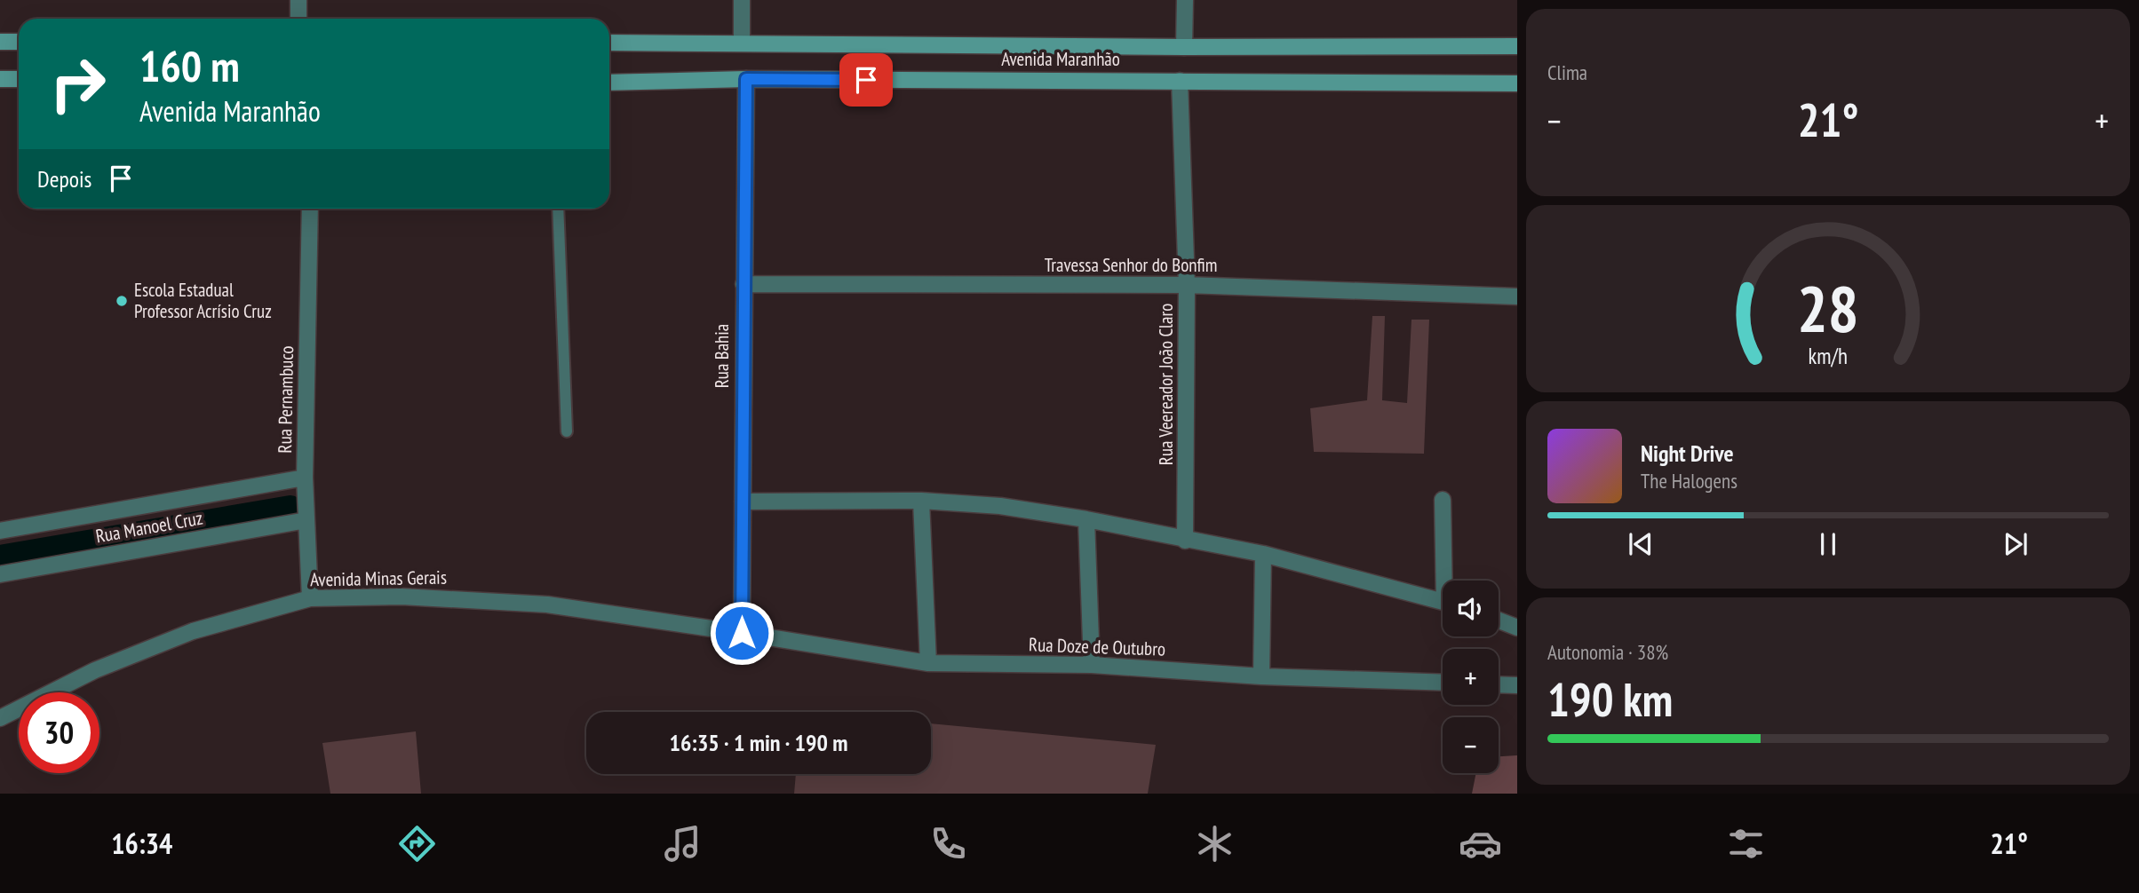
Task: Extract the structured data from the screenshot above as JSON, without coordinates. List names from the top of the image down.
{
  "streets": {
    "main road": ["Avenida Maranhão"],
    "street": [
      "Travessa Senhor do Bonfim",
      "Rua Bahia",
      "Rua Veereador João Claro",
      "Rua Pernambuco",
      "Rua Manoel Cruz",
      "Avenida Minas Gerais",
      "Rua Doze de Outubro"
    ]
  },
  "crossings": [
    ["Avenida Maranhão", "Rua Bahia"],
    ["Avenida Maranhão", "Rua Veereador João Claro"],
    ["Travessa Senhor do Bonfim", "Rua Bahia"],
    ["Travessa Senhor do Bonfim", "Rua Veereador João Claro"],
    ["Rua Bahia", "Avenida Minas Gerais"],
    ["Rua Bahia", "Rua Doze de Outubro"],
    ["Rua Pernambuco", "Rua Manoel Cruz"],
    ["Rua Pernambuco", "Avenida Minas Gerais"],
    ["Avenida Minas Gerais", "Rua Doze de Outubro"]
  ],
  "places": ["Escola Estadual Professor Acrísio Cruz"],
  "page": {
    "tile": [
      "Clima",
      ["Autonomia · 38%", "190 km"]
    ],
    "turn": ["160 m", "Avenida Maranhão"],
    "heat": ["−", "21°", "+"],
    "then": "Depois",
    "song": ["Night Drive", "The Halogens"],
    "map_buttons": ["+", "−"],
    "limit": "30",
    "trip": "16:35 · 1 min · 190 m",
    "tabs": ["16:34", "21°"],
    "gauge": ["28", "km/h"]
  }
}
